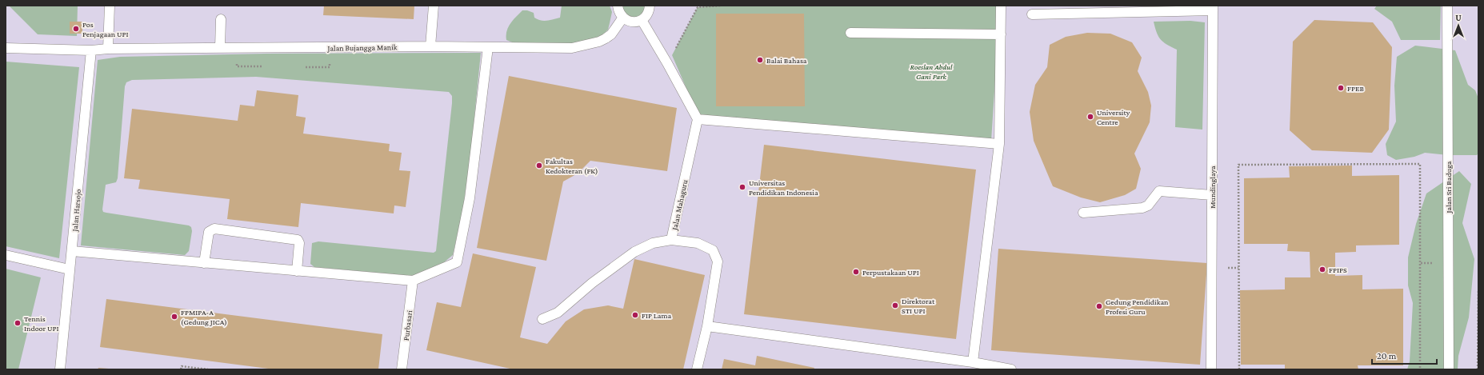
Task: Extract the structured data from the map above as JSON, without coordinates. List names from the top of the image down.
{
  "streets": {
    "lane": [
      "Jalan Bujangga Manik",
      "Mundinglaya",
      "Jalan Sri Baduga",
      "Jalan Mahaguru",
      "Jalan Harsojo",
      "Purbasari"
    ]
  },
  "crossings": [
    ["Jalan Bujangga Manik", "Jalan Harsojo"]
  ],
  "parks": ["Roeslan Abdul Gani Park"],
  "places": [
    "Pos Penjagaan UPI",
    "Balai Bahasa",
    "FPEB",
    "University Centre",
    "Fakultas Kedokteran (FK)",
    "Universitas Pendidikan Indonesia",
    "FPIPS",
    "Perpustakaan UPI",
    "Direktorat STI UPI",
    "Gedung Pendidikan Profesi Guru",
    "FIP Lama",
    "FPMIPA-A (Gedung JICA)",
    "Tennis Indoor UPI"
  ],
  "scale_bar": "20 m",
  "north": "top"
}
